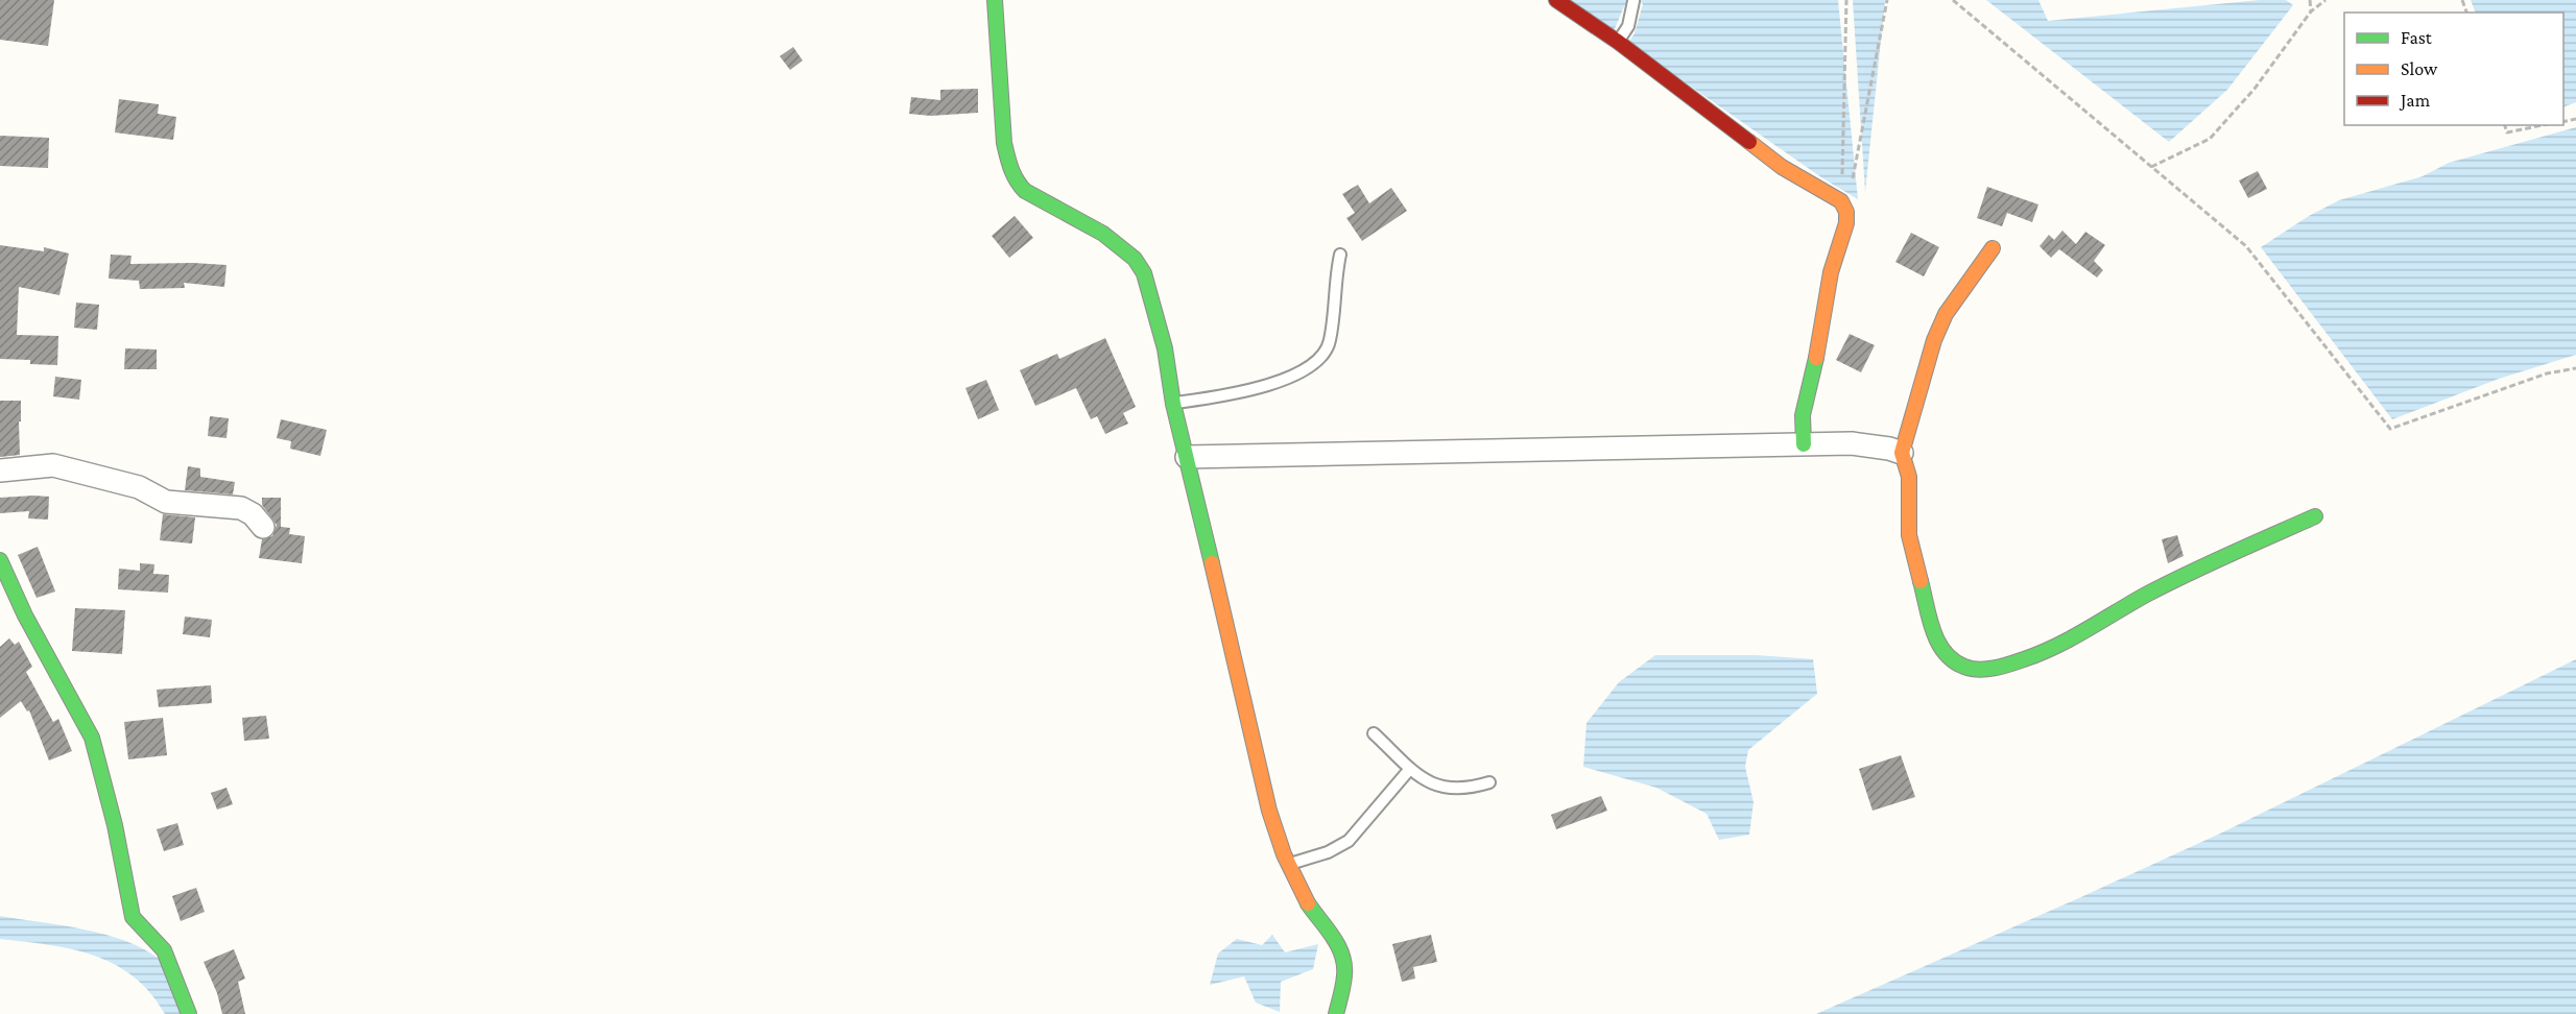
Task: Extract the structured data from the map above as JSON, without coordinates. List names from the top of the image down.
{
  "legend": ["Fast", "Slow", "Jam"]
}
